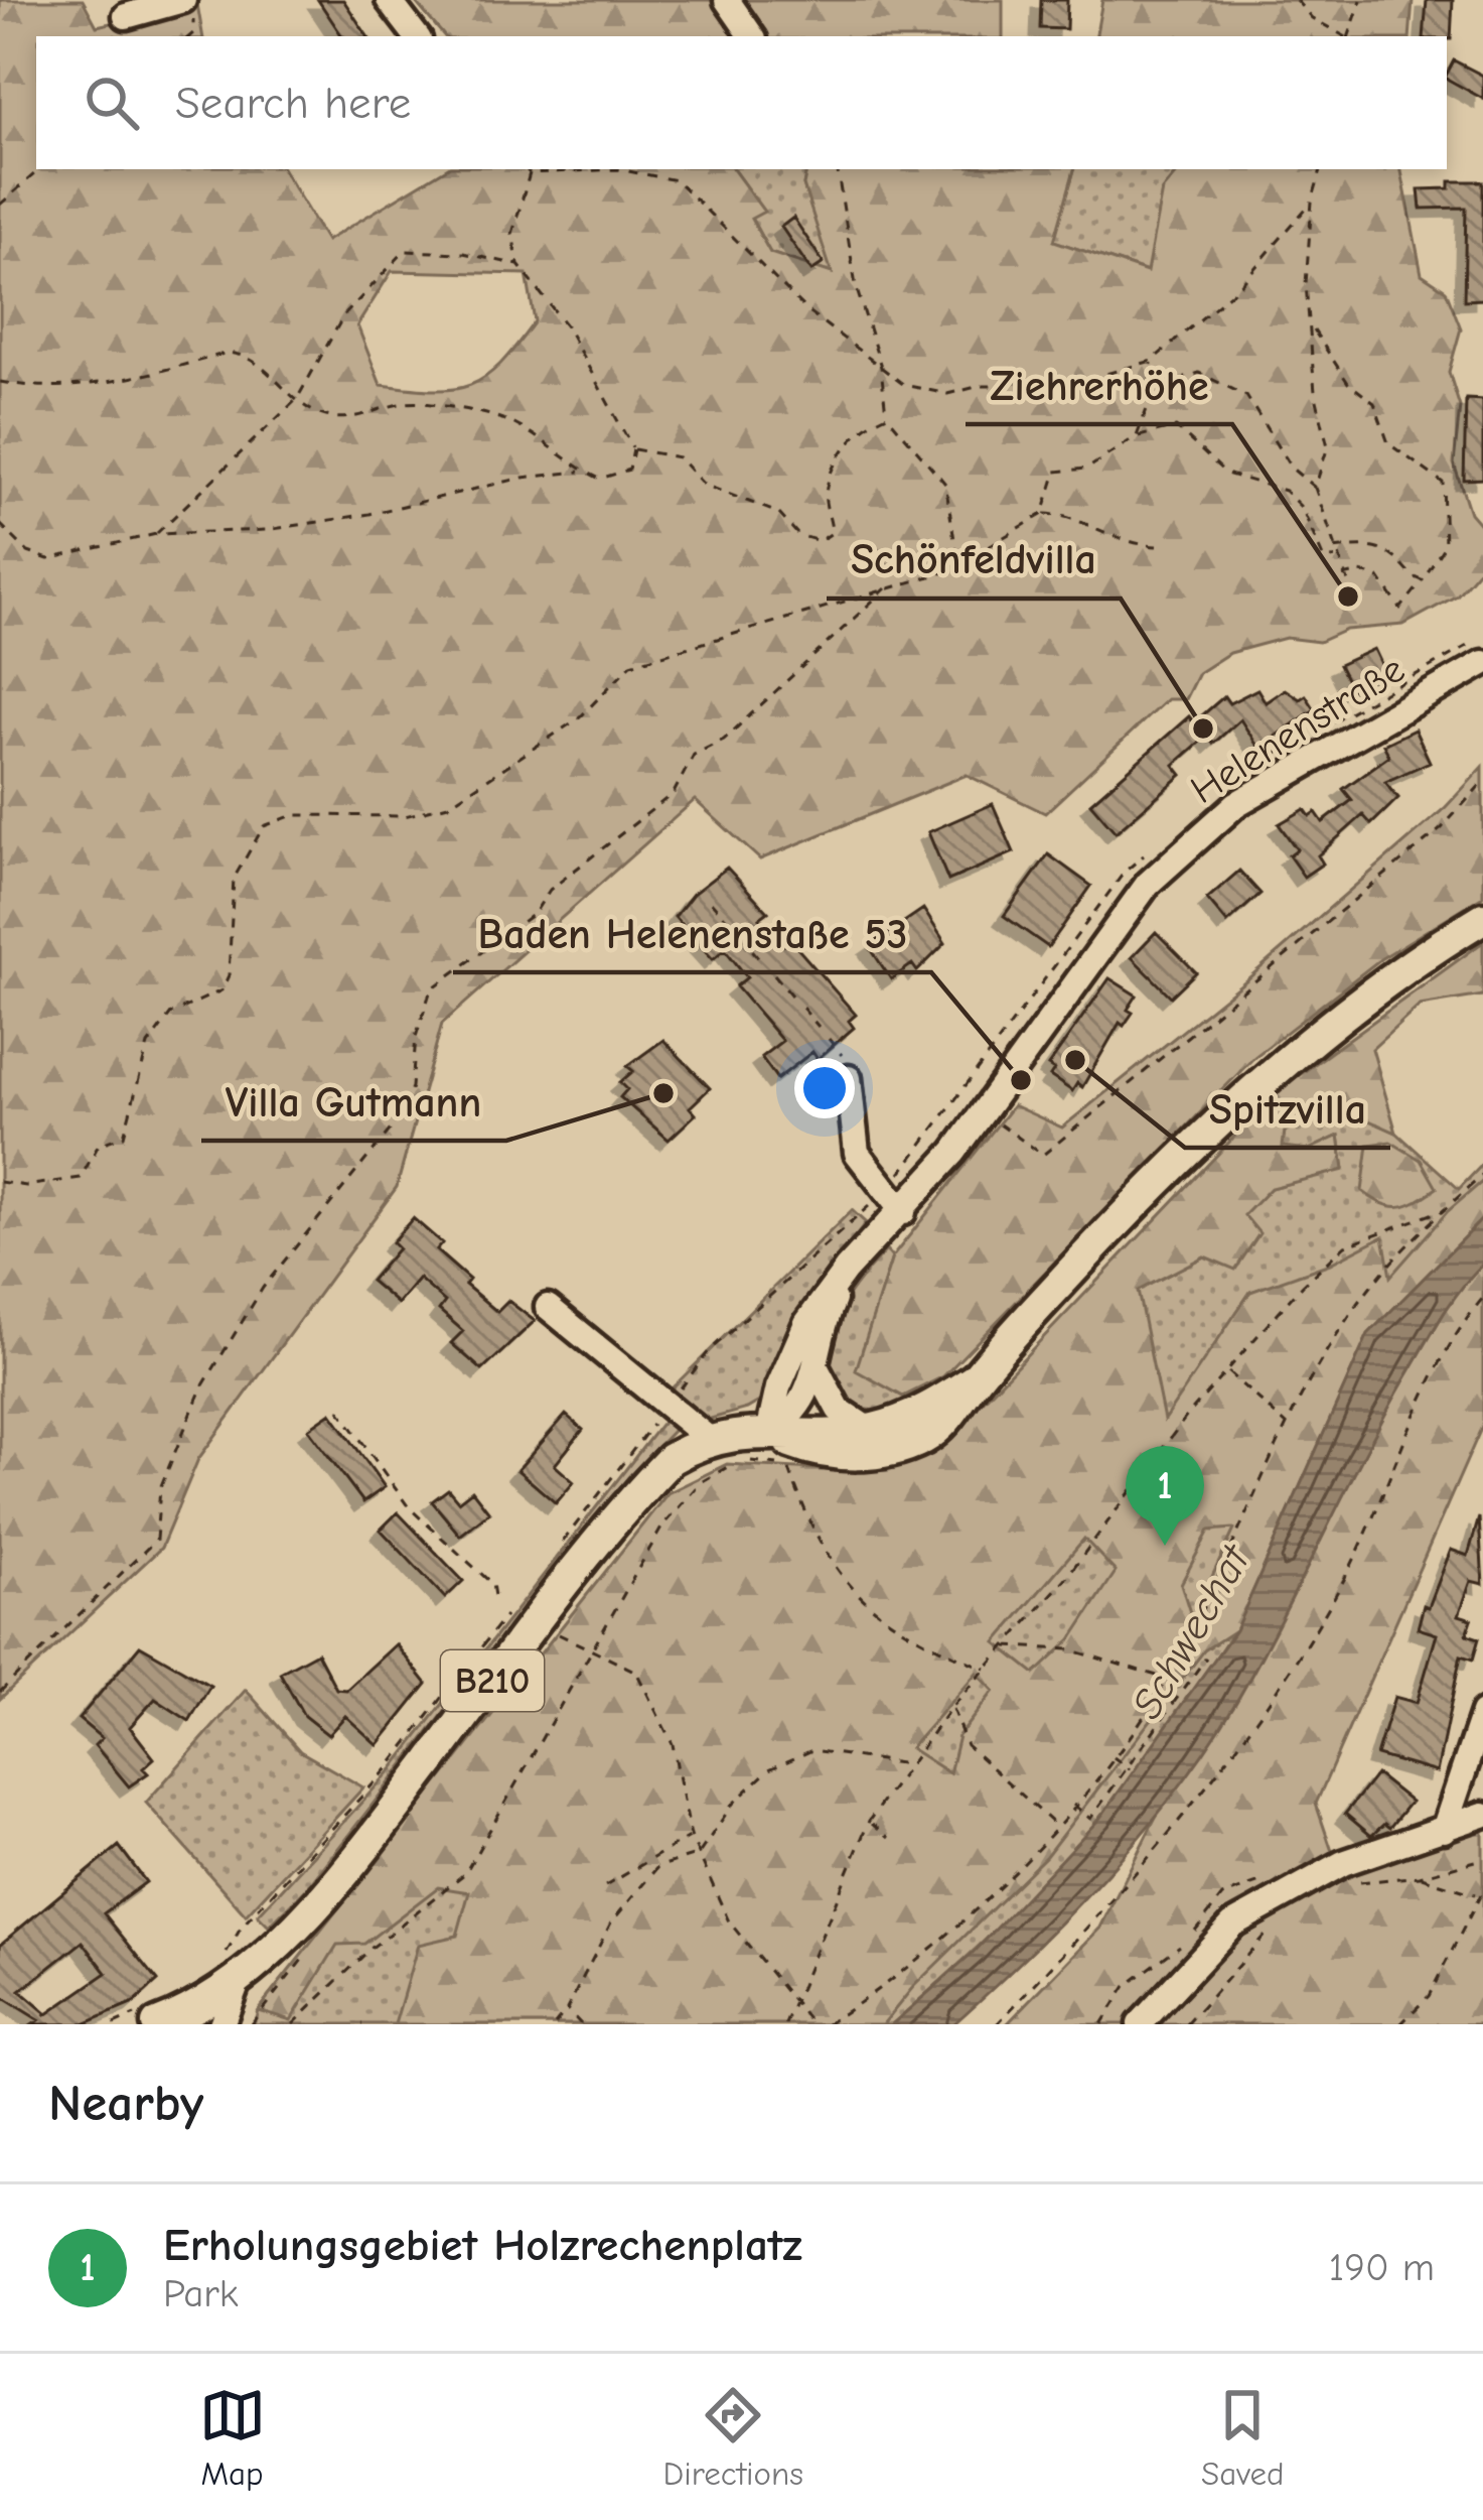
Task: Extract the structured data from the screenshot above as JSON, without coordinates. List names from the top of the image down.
{
  "streets": {
    "main road": ["B210"],
    "street": ["Helenenstraße"]
  },
  "crossings": [
    ["Helenenstraße", "B210"]
  ],
  "water": ["Schwechat"],
  "places": [
    "Ziehrerhöhe",
    "Schönfeldvilla",
    "Spitzvilla",
    "Baden Helenenstaße 53",
    "Villa Gutmann"
  ],
  "page": {
    "search": "Search here",
    "pins": "1",
    "heading": "Nearby",
    "list": [
      {
        "mark": "1",
        "name": "Erholungsgebiet Holzrechenplatz",
        "note": "Park",
        "value": "190 m"
      }
    ],
    "nav": ["Map", "Directions", "Saved"]
  }
}
